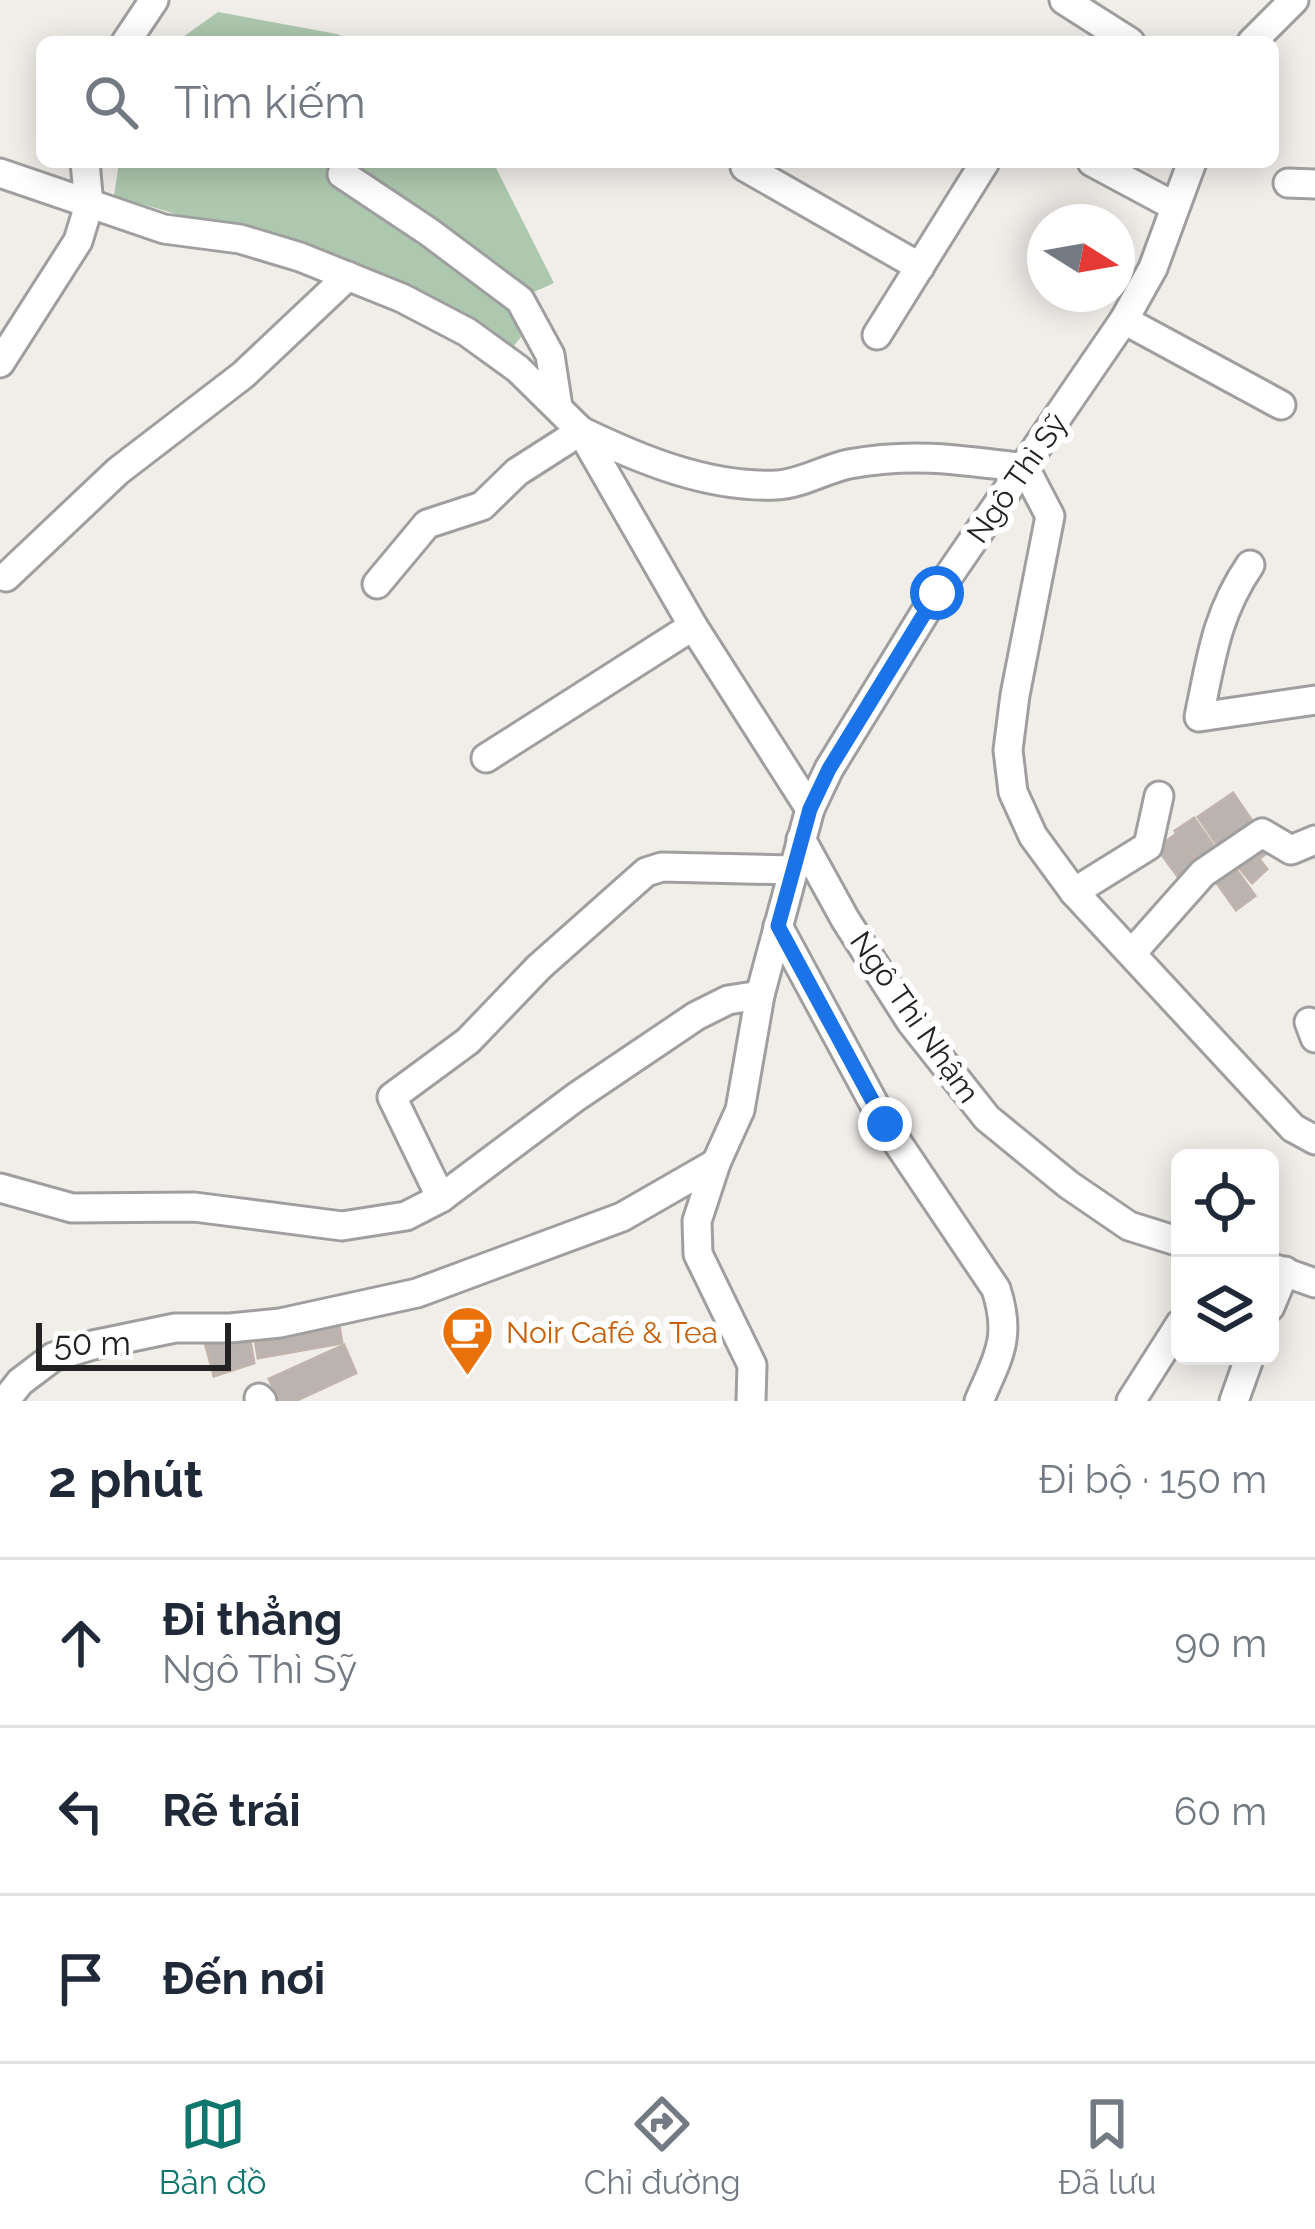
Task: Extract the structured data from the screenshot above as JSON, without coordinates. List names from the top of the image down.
{
  "streets": {
    "street": ["Ngô Thì Sỹ", "Ngô Thì Nhậm"]
  },
  "crossings": [
    ["Ngô Thì Sỹ", "Ngô Thì Nhậm"]
  ],
  "places": {
    "cafe": ["Noir Café & Tea"]
  },
  "scale_bar": "50 m",
  "north": "right",
  "page": {
    "search": "Tìm kiếm",
    "scale": "50 m",
    "heading": ["2 phút", "Đi bộ · 150 m"],
    "list": [
      ["Đi thẳng", "Ngô Thì Sỹ", "90 m"],
      ["Rẽ trái", "60 m"],
      "Đến nơi"
    ],
    "nav": ["Bản đồ", "Chỉ đường", "Đã lưu"]
  }
}
